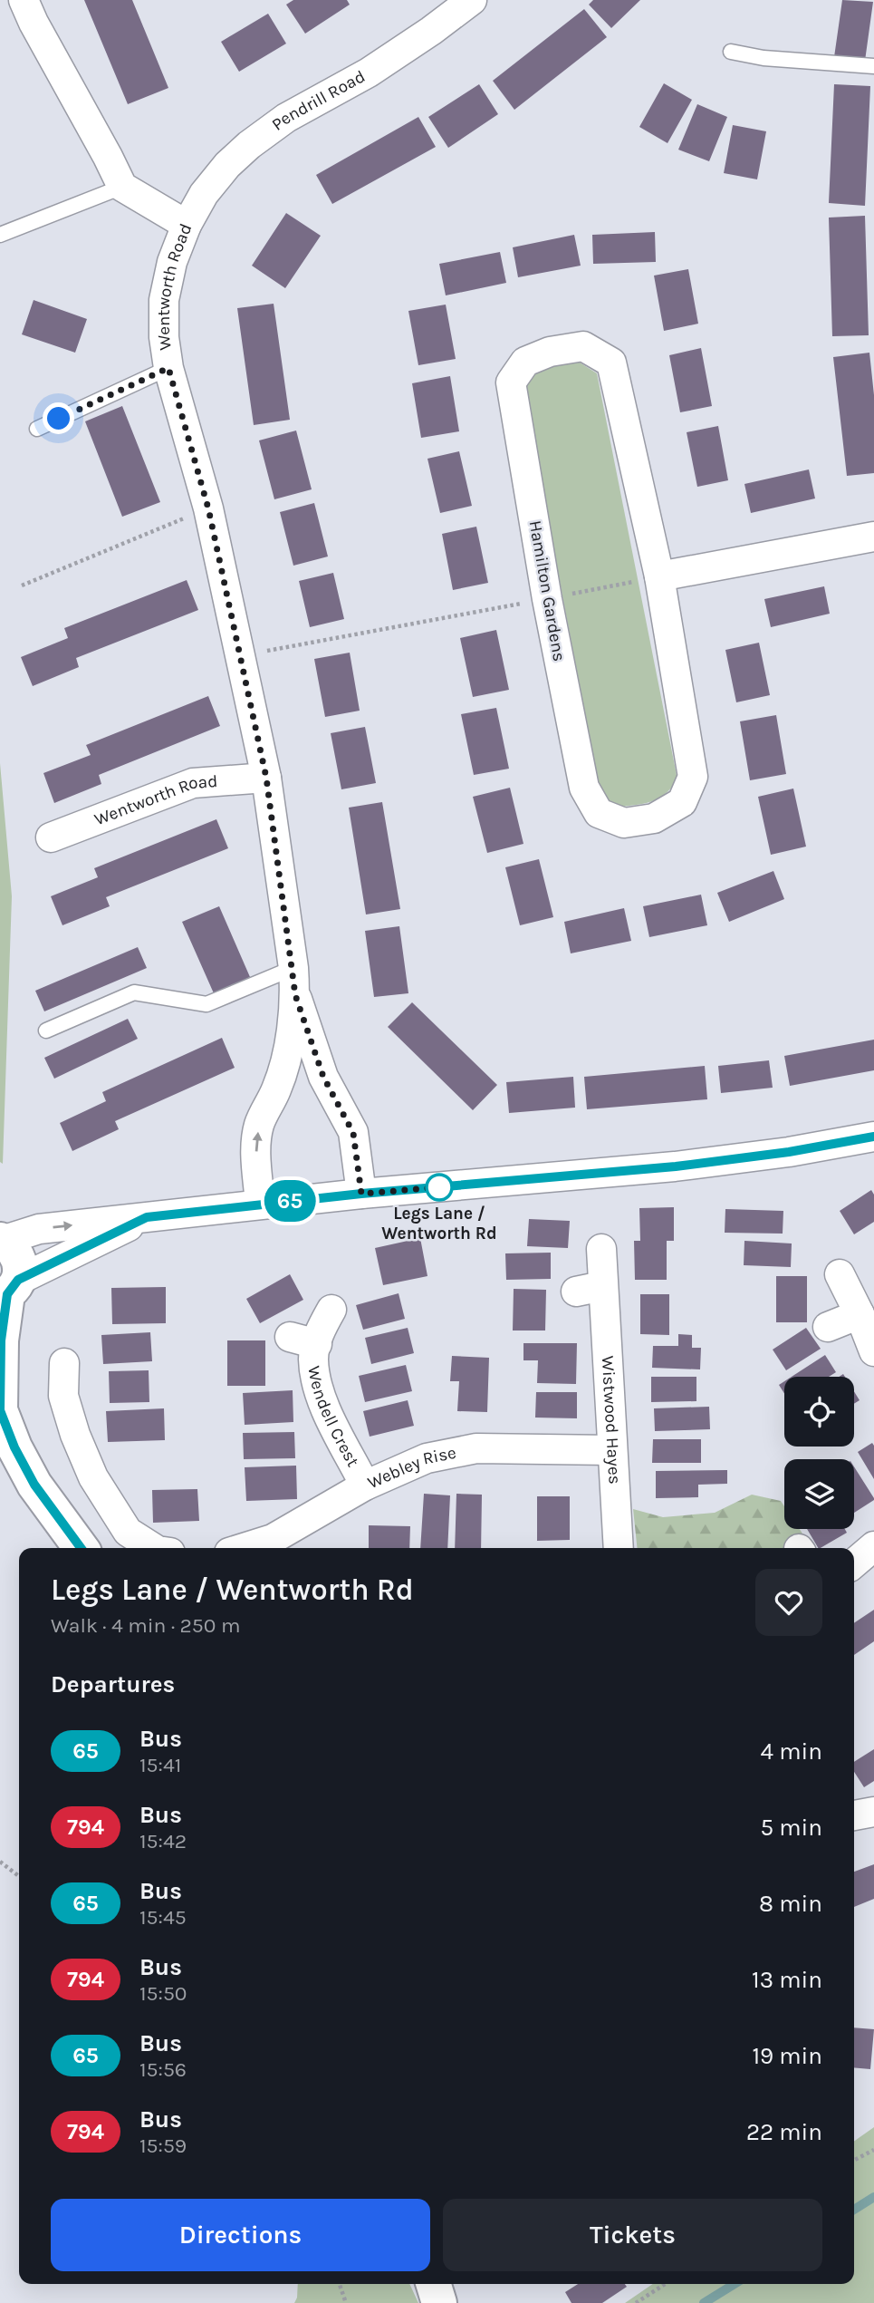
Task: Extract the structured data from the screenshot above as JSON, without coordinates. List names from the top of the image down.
{
  "streets": {
    "street": [
      "Pendrill Road",
      "Wentworth Road",
      "Hamilton Gardens",
      "Wendell Crest",
      "Wistwood Hayes",
      "Webley Rise"
    ]
  },
  "crossings": [
    ["Pendrill Road", "Wentworth Road"],
    ["Wendell Crest", "Webley Rise"],
    ["Wistwood Hayes", "Webley Rise"]
  ],
  "places": ["Legs Lane / Wentworth Rd"],
  "lines": ["bus line 65"],
  "page": {
    "on_map": "65",
    "heading": [
      ["Legs Lane / Wentworth Rd", "Walk · 4 min · 250 m"],
      "Departures"
    ],
    "list": [
      {
        "mark": "65",
        "name": "Bus",
        "note": "15:41",
        "value": "4 min"
      },
      {
        "mark": "794",
        "name": "Bus",
        "note": "15:42",
        "value": "5 min"
      },
      {
        "mark": "65",
        "name": "Bus",
        "note": "15:45",
        "value": "8 min"
      },
      {
        "mark": "794",
        "name": "Bus",
        "note": "15:50",
        "value": "13 min"
      },
      {
        "mark": "65",
        "name": "Bus",
        "note": "15:56",
        "value": "19 min"
      },
      {
        "mark": "794",
        "name": "Bus",
        "note": "15:59",
        "value": "22 min"
      }
    ],
    "buttons": ["Directions", "Tickets"]
  }
}
